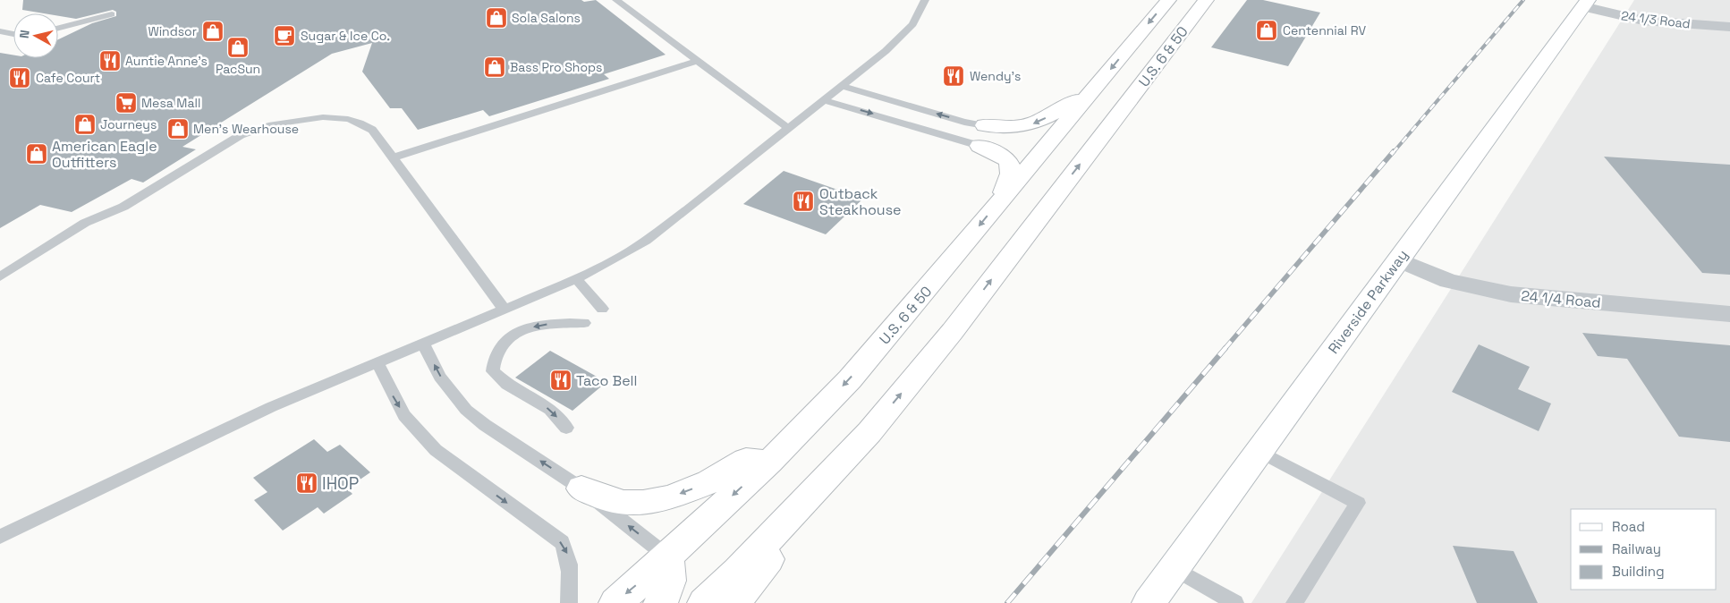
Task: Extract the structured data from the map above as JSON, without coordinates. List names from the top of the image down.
{
  "streets": {
    "main road": ["U.S. 6 & 50", "Riverside Parkway"],
    "street": ["24 1/3 Road", "24 1/4 Road"]
  },
  "crossings": [
    ["24 1/3 Road", "Riverside Parkway"],
    ["24 1/4 Road", "Riverside Parkway"]
  ],
  "places": {
    "shop": [
      "Sola Salons",
      "Centennial RV",
      "Windsor",
      "PacSun",
      "Bass Pro Shops",
      "Journeys",
      "Men's Wearhouse",
      "American Eagle Outfitters"
    ],
    "cafe": ["Sugar & Ice Co."],
    "restaurant": [
      "Auntie Anne's",
      "Wendy's",
      "Cafe Court",
      "Outback Steakhouse",
      "Taco Bell",
      "IHOP"
    ],
    "supermarket": ["Mesa Mall"]
  },
  "legend": ["Road", "Railway", "Building"],
  "north": "left"
}
